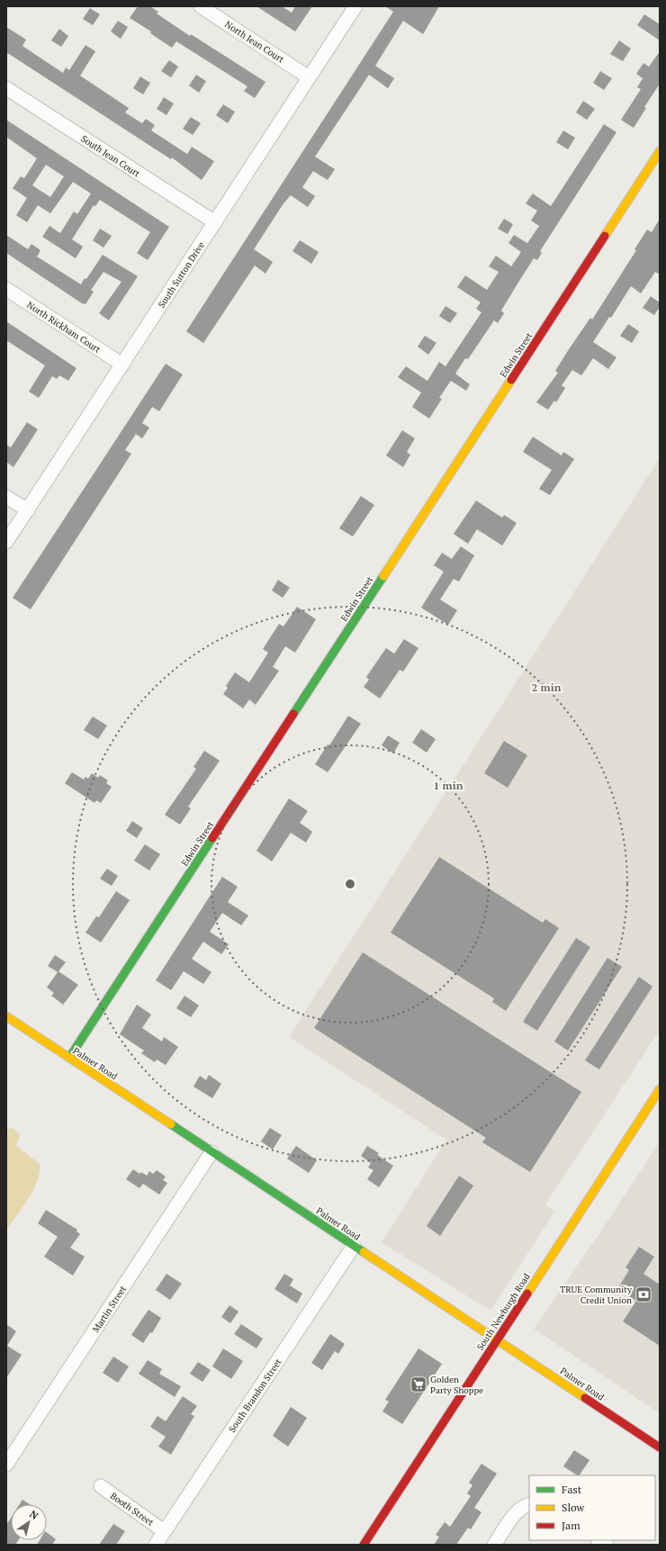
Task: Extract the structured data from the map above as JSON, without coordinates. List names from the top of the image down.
{
  "streets": {
    "street": [
      "North Jean Court",
      "South Jean Court",
      "South Sutton Drive",
      "North Rickham Court",
      "Edwin Street",
      "Palmer Road",
      "Martin Street",
      "South Newburgh Road",
      "South Brandon Street",
      "Booth Street"
    ]
  },
  "crossings": [
    ["North Jean Court", "South Sutton Drive"],
    ["South Jean Court", "South Sutton Drive"],
    ["South Sutton Drive", "North Rickham Court"],
    ["Edwin Street", "Palmer Road"],
    ["Palmer Road", "Martin Street"],
    ["Palmer Road", "South Newburgh Road"],
    ["Palmer Road", "South Brandon Street"],
    ["South Brandon Street", "Booth Street"]
  ],
  "places": {
    "bank": ["TRUE Community Credit Union"],
    "supermarket": ["Golden Party Shoppe"]
  },
  "legend": ["Fast", "Slow", "Jam"],
  "north": "top right",
  "rings": ["2 min", "1 min"]
}
